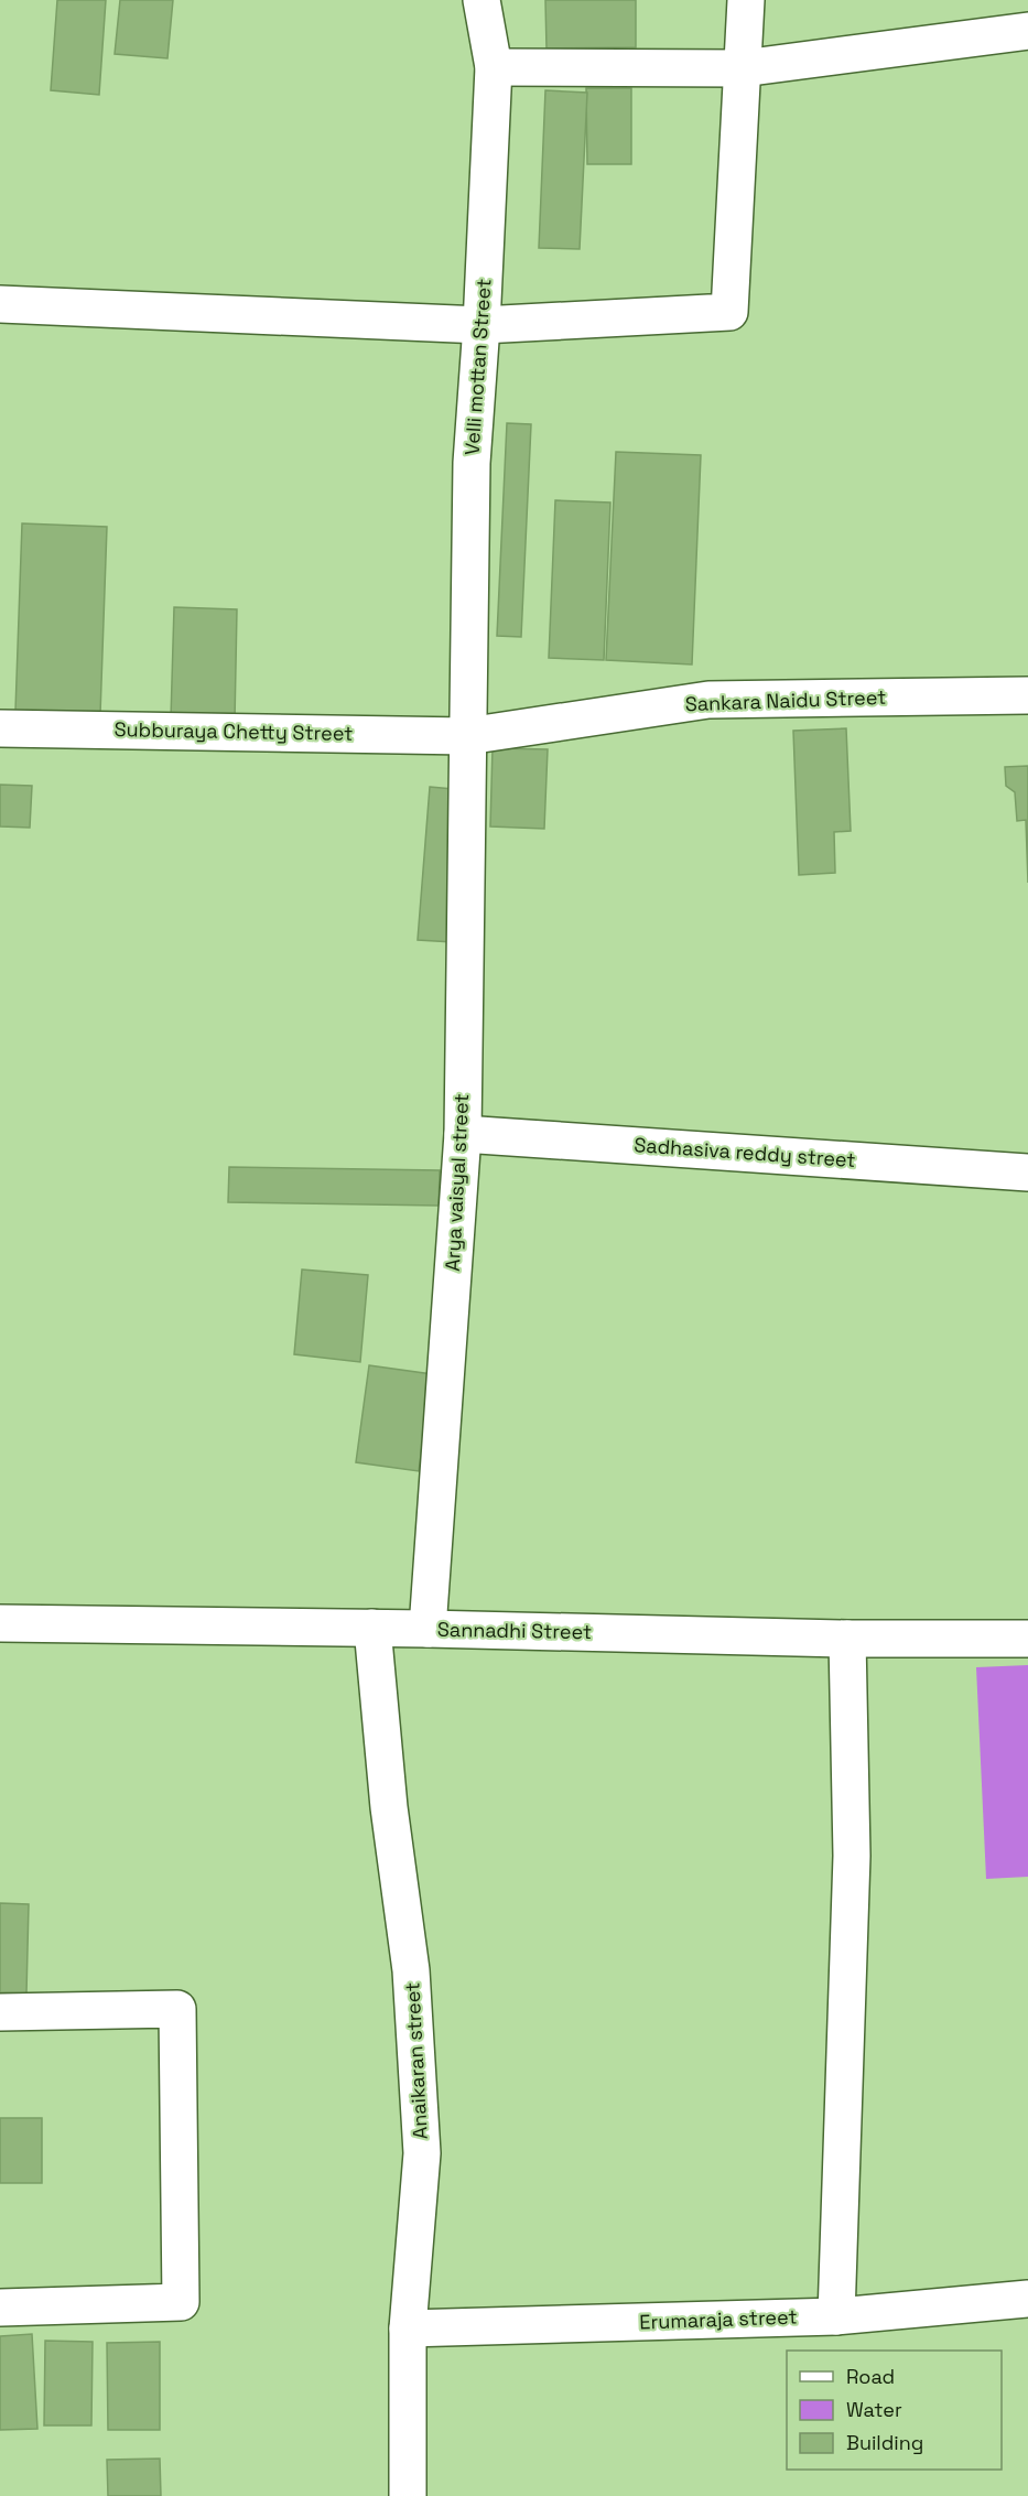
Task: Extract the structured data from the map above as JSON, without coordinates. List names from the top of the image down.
{
  "streets": {
    "street": [
      "Velli mottan Street",
      "Sankara Naidu Street",
      "Subburaya Chetty Street",
      "Sadhasiva reddy street",
      "Arya vaisyal street",
      "Sannadhi Street",
      "Anaikaran street",
      "Erumaraja street"
    ]
  },
  "crossings": [
    ["Velli mottan Street", "Sankara Naidu Street"],
    ["Velli mottan Street", "Subburaya Chetty Street"],
    ["Velli mottan Street", "Arya vaisyal street"],
    ["Sankara Naidu Street", "Subburaya Chetty Street"],
    ["Sankara Naidu Street", "Arya vaisyal street"],
    ["Subburaya Chetty Street", "Arya vaisyal street"],
    ["Sadhasiva reddy street", "Arya vaisyal street"],
    ["Arya vaisyal street", "Sannadhi Street"],
    ["Sannadhi Street", "Anaikaran street"],
    ["Anaikaran street", "Erumaraja street"]
  ],
  "legend": ["Road", "Water", "Building"]
}
